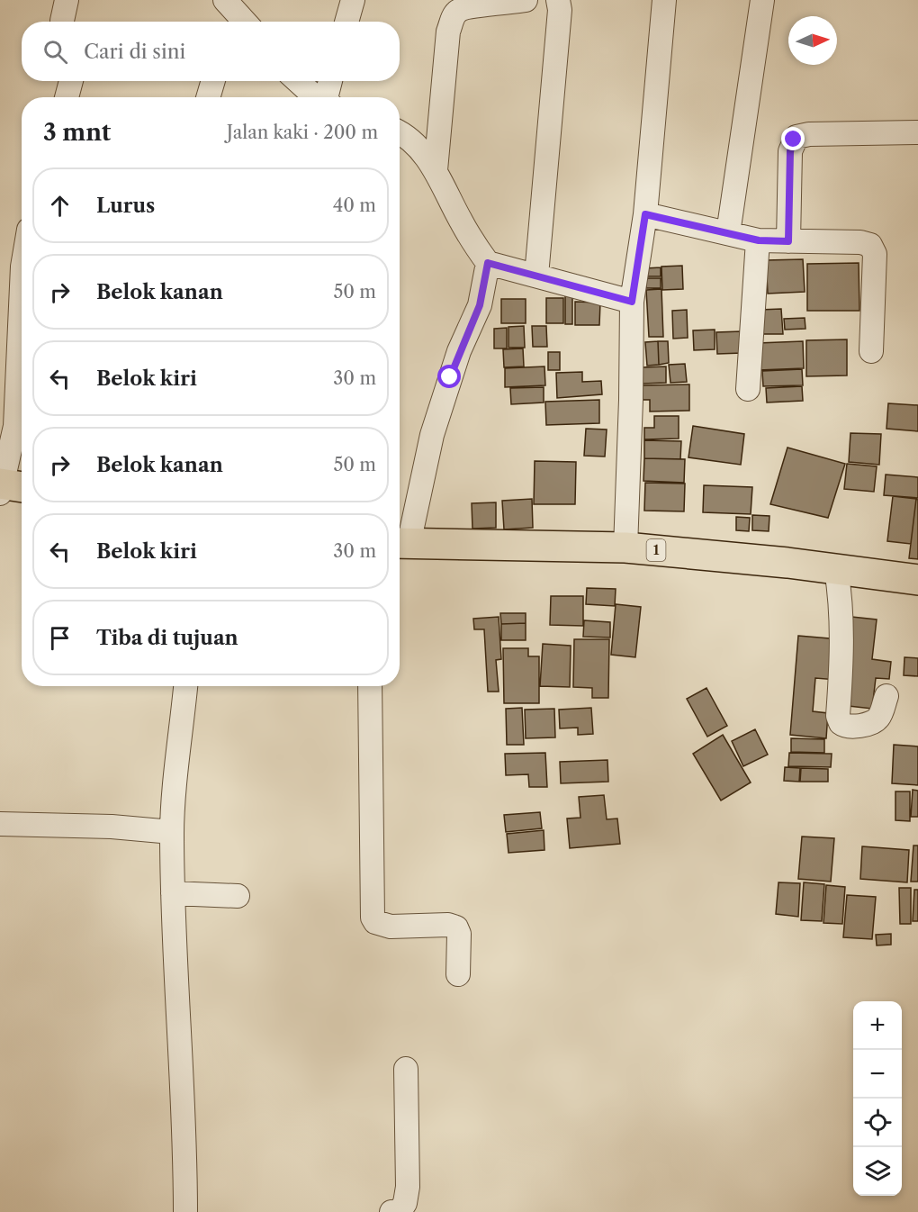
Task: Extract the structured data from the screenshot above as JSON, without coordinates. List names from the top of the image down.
{
  "streets": {
    "highway": ["1"]
  },
  "north": "right",
  "page": {
    "search": "Cari di sini",
    "heading": ["3 mnt", "Jalan kaki · 200 m"],
    "list": [
      ["Lurus", "40 m"],
      ["Belok kanan", "50 m"],
      ["Belok kiri", "30 m"],
      ["Belok kanan", "50 m"],
      ["Belok kiri", "30 m"],
      "Tiba di tujuan"
    ],
    "map_buttons": ["+", "−"]
  }
}
